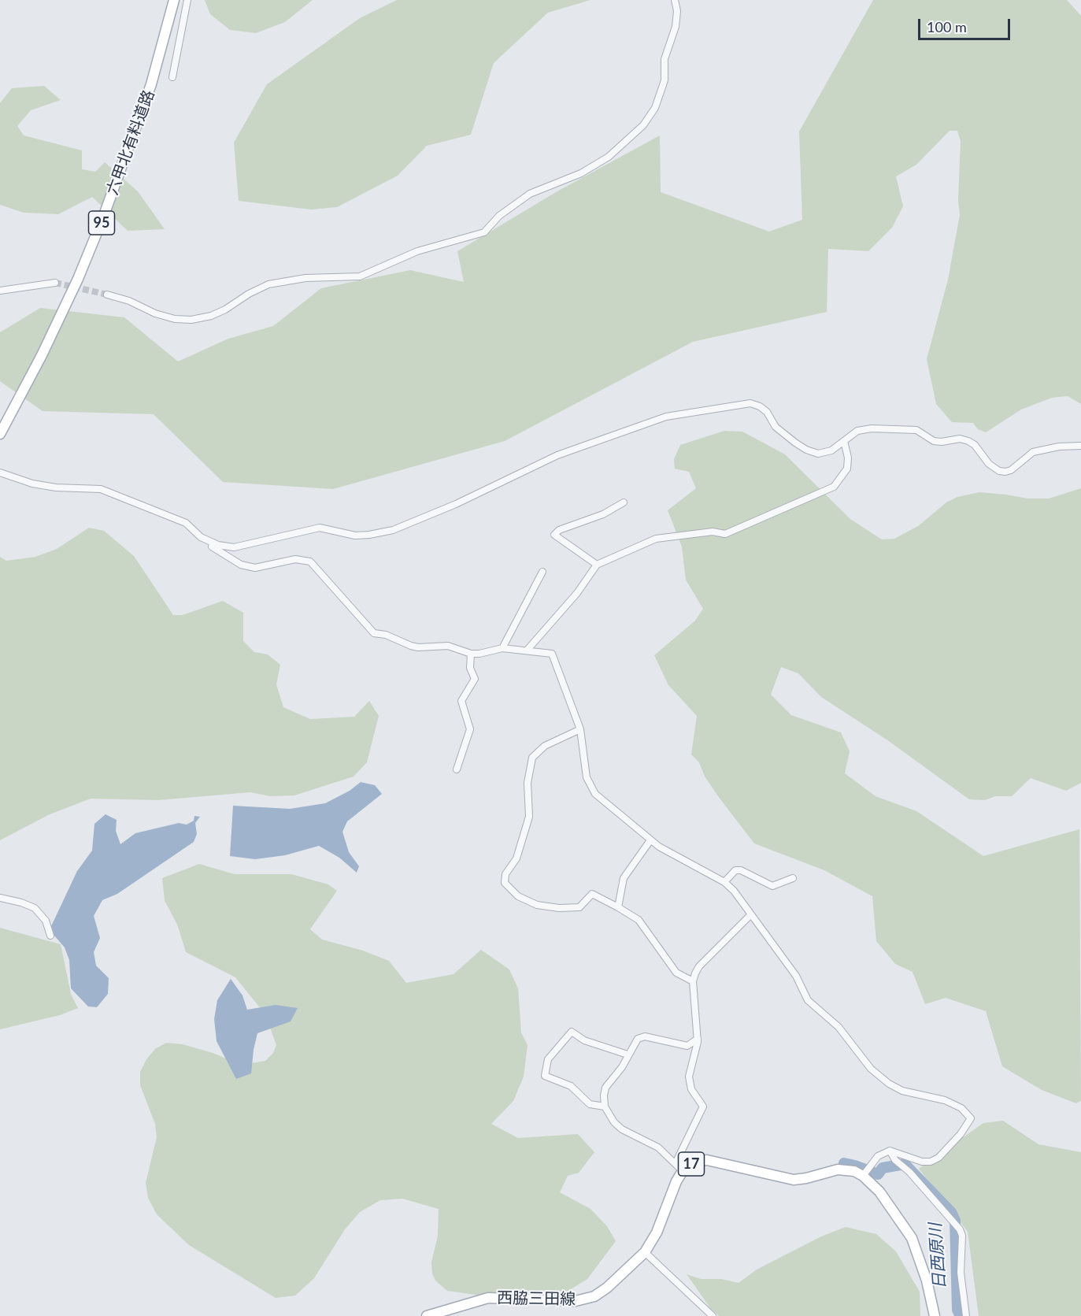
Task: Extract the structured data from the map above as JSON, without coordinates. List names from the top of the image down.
{
  "streets": {
    "main road": [
      "六甲北有料道路",
      "95",
      "17",
      "西脇三田線"
    ]
  },
  "crossings": [
    ["17", "西脇三田線"]
  ],
  "water": ["日西原川"],
  "scale_bar": "100 m"
}
